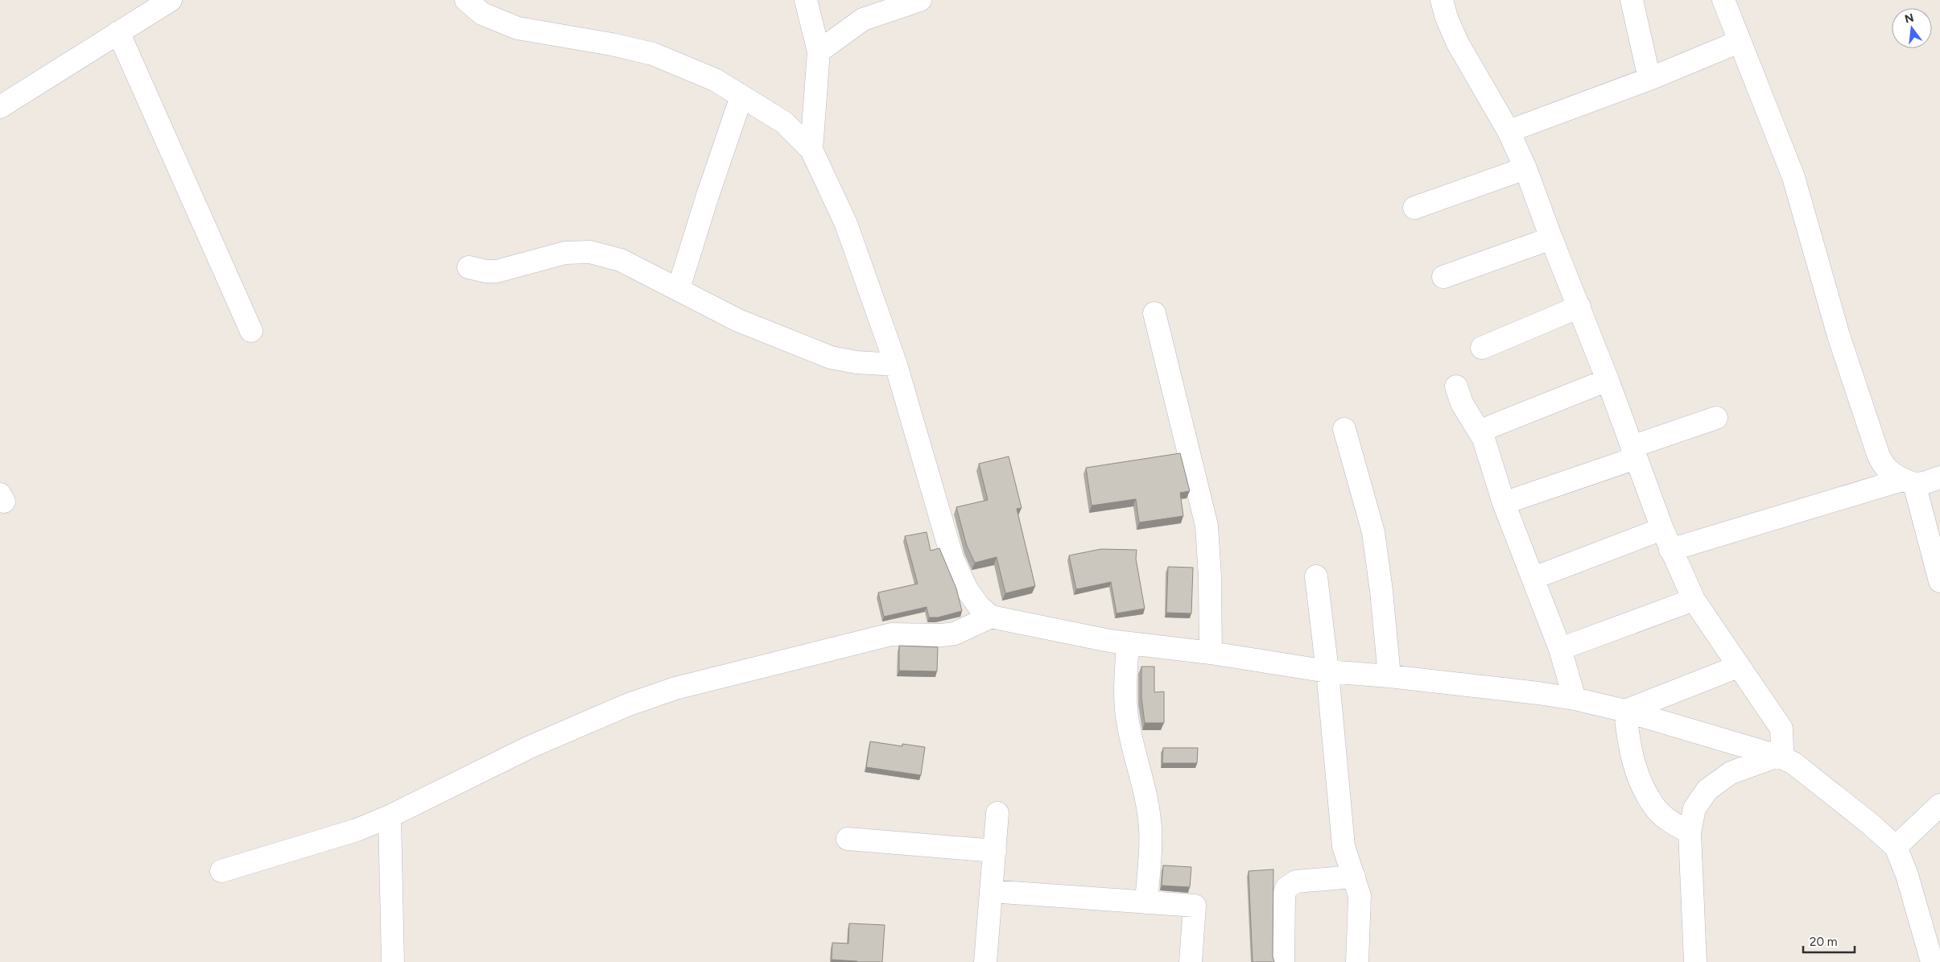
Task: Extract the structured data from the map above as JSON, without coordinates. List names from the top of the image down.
{
  "scale_bar": "20 m",
  "north": "top"
}
